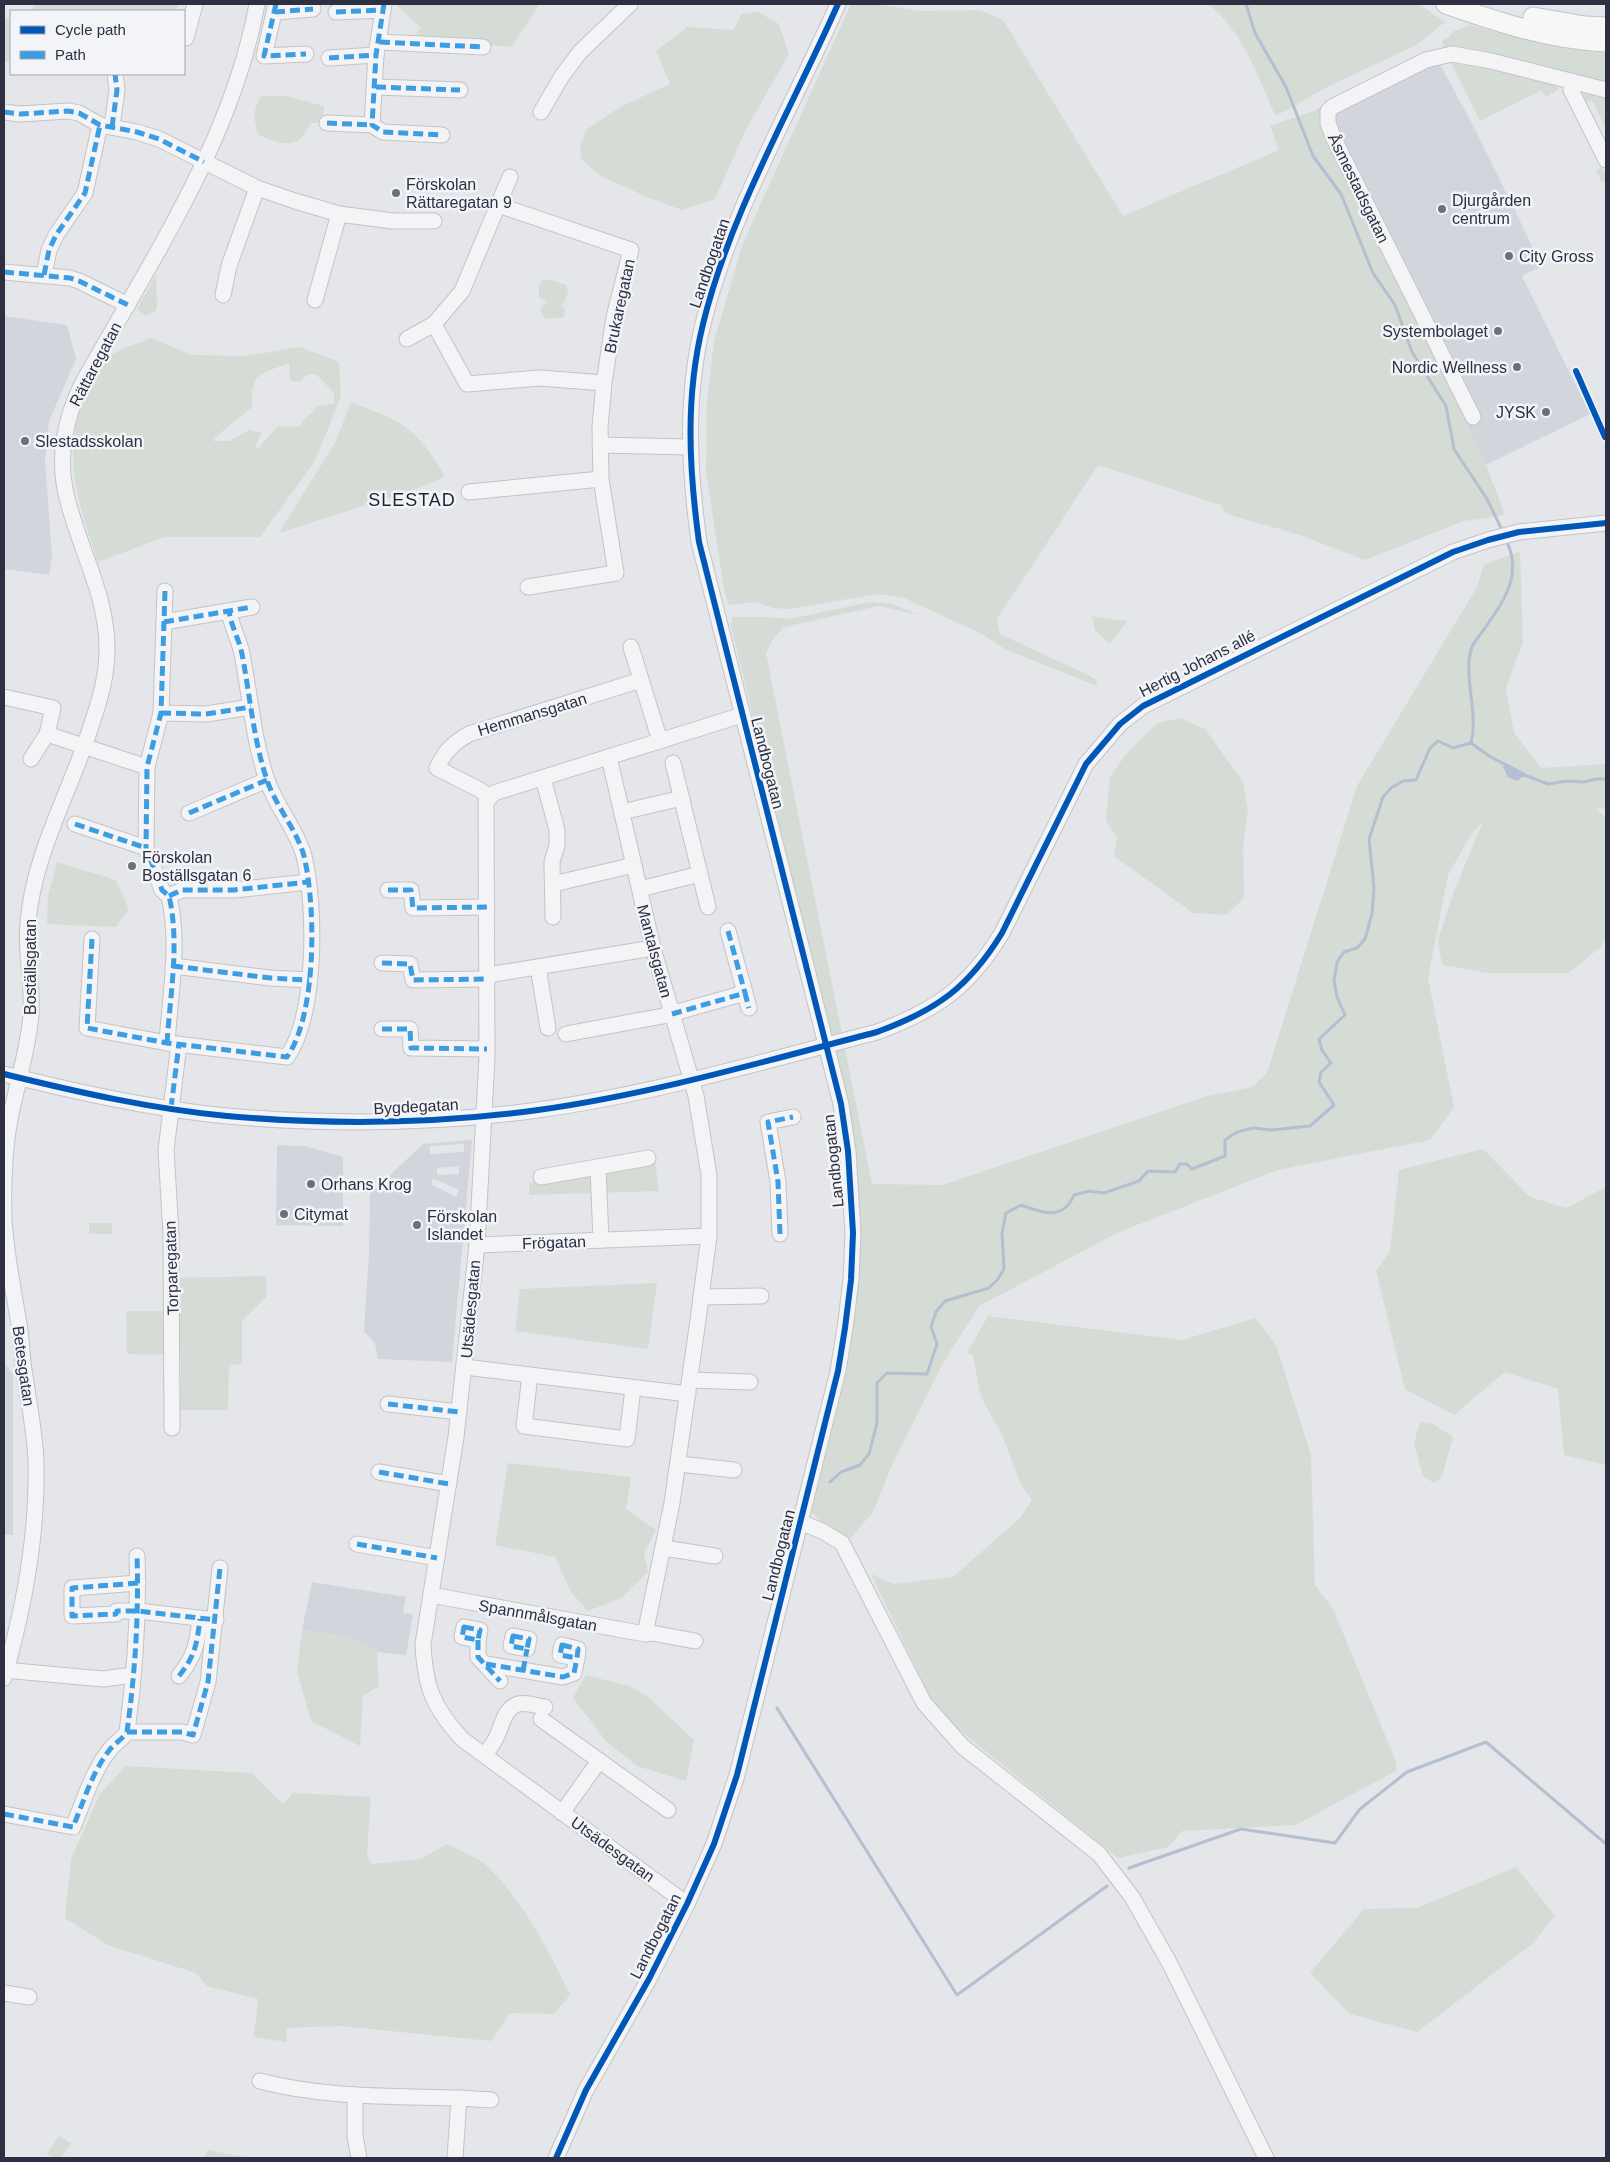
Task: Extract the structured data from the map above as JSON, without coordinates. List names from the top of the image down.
{
  "streets": {
    "street": [
      "Åsmestadsgatan",
      "Landbogatan",
      "Brukaregatan",
      "Rättaregatan",
      "Hertig Johans allé",
      "Hemmansgatan",
      "Mantalsgatan",
      "Boställsgatan",
      "Bygdegatan",
      "Frögatan",
      "Torparegatan",
      "Utsädesgatan",
      "Betesgatan",
      "Spannmålsgatan"
    ]
  },
  "crossings": [
    ["Landbogatan", "Hertig Johans allé"],
    ["Landbogatan", "Bygdegatan"],
    ["Landbogatan", "Utsädesgatan"],
    ["Rättaregatan", "Boställsgatan"],
    ["Hertig Johans allé", "Bygdegatan"],
    ["Mantalsgatan", "Bygdegatan"],
    ["Boställsgatan", "Bygdegatan"],
    ["Boställsgatan", "Betesgatan"],
    ["Bygdegatan", "Torparegatan"],
    ["Bygdegatan", "Utsädesgatan"],
    ["Bygdegatan", "Betesgatan"],
    ["Frögatan", "Utsädesgatan"],
    ["Utsädesgatan", "Spannmålsgatan"]
  ],
  "districts": ["SLESTAD"],
  "places": [
    "Förskolan Rättaregatan 9",
    "Djurgården centrum",
    "City Gross",
    "Systembolaget",
    "Nordic Wellness",
    "JYSK",
    "Slestadsskolan",
    "Förskolan Boställsgatan 6",
    "Orhans Krog",
    "Citymat",
    "Förskolan Islandet"
  ],
  "legend": ["Cycle path", "Path"]
}
